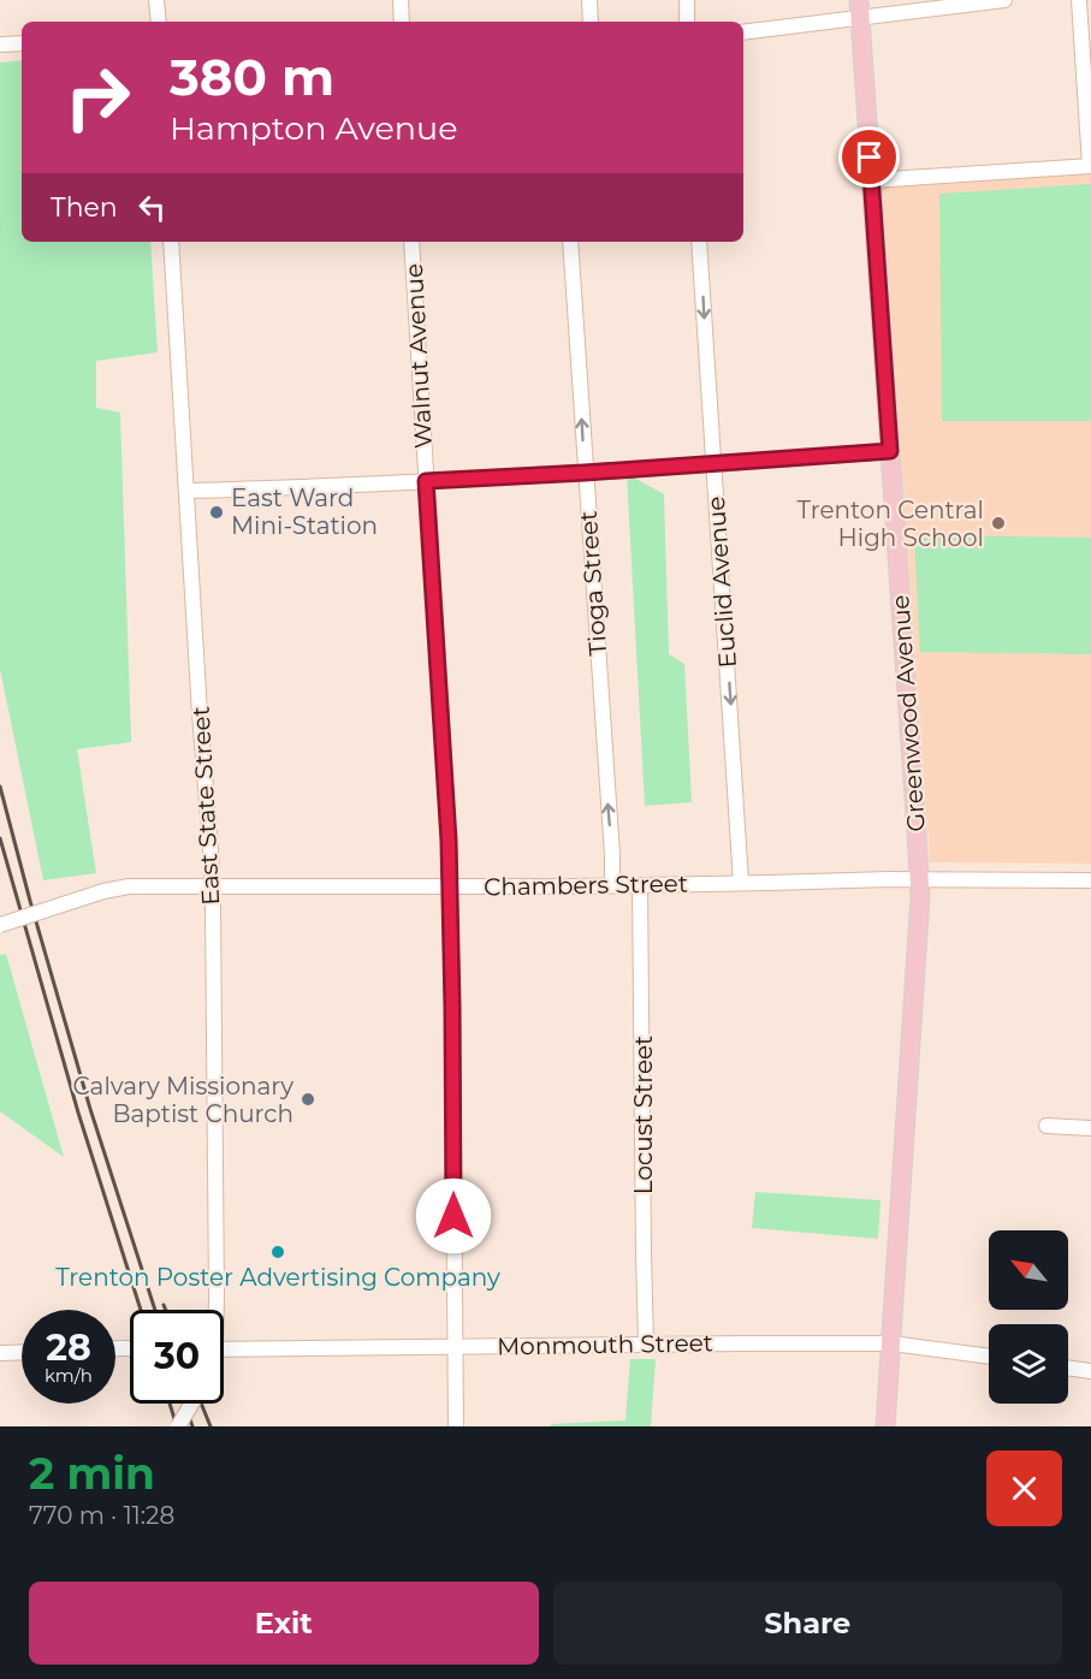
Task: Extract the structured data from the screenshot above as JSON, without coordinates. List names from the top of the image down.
{
  "streets": {
    "main road": ["Greenwood Avenue"],
    "street": [
      "Walnut Avenue",
      "Euclid Avenue",
      "Tioga Street",
      "East State Street",
      "Chambers Street",
      "Locust Street",
      "Monmouth Street"
    ]
  },
  "crossings": [
    ["Walnut Avenue", "Chambers Street"],
    ["Walnut Avenue", "Monmouth Street"],
    ["Euclid Avenue", "Chambers Street"],
    ["Tioga Street", "Chambers Street"],
    ["Greenwood Avenue", "Chambers Street"],
    ["Greenwood Avenue", "Monmouth Street"],
    ["East State Street", "Chambers Street"],
    ["Chambers Street", "Locust Street"],
    ["Locust Street", "Monmouth Street"]
  ],
  "one_way": ["Euclid Avenue", "Tioga Street"],
  "places": [
    "East Ward Mini-Station",
    "Trenton Central High School",
    "Calvary Missionary Baptist Church",
    "Trenton Poster Advertising Company"
  ],
  "north": "top left",
  "page": {
    "turn": ["380 m", "Hampton Avenue"],
    "then": "Then",
    "speed": "28 km/h",
    "limit": "30",
    "heading": ["2 min", "770 m · 11:28"],
    "buttons": ["Exit", "Share"]
  }
}
